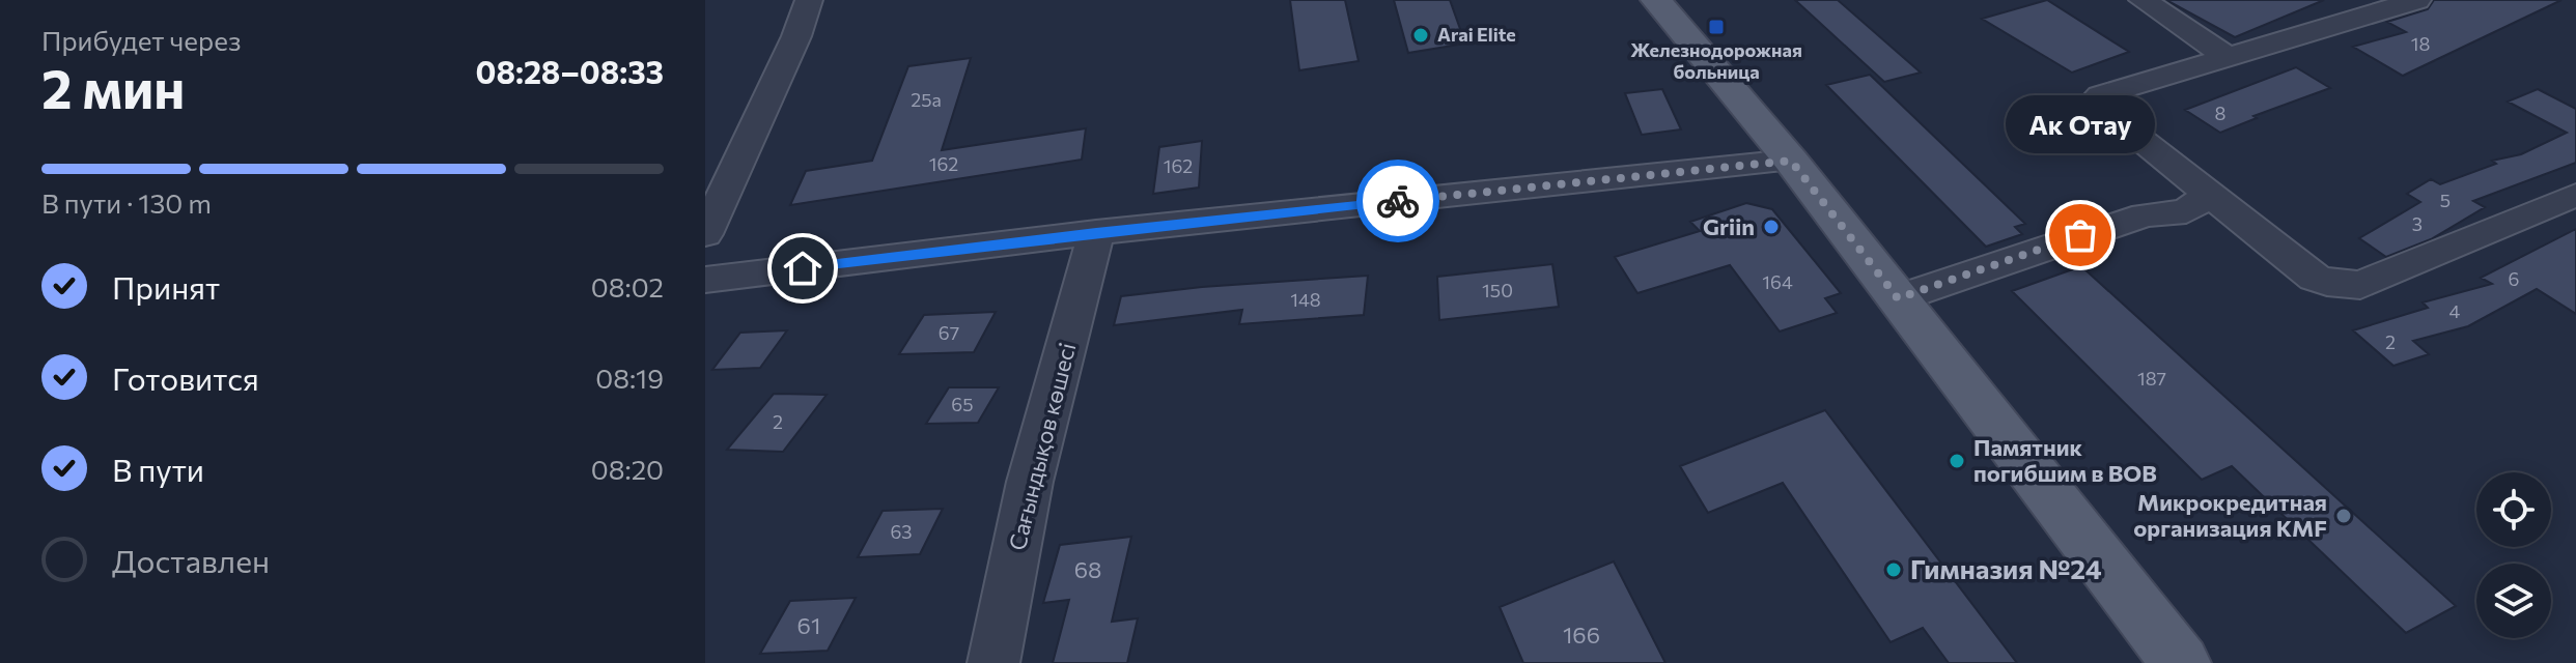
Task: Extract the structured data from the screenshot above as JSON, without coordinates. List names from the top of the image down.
{
  "streets": {
    "street": ["Сағындықов көшесі"]
  },
  "places": {
    "transit": ["Железнодорожная больница"],
    "other": [
      "Arai Elite",
      "Griin",
      "Ак Отау",
      "Памятник погибшим в ВОВ",
      "Микрокредитная организация KMF",
      "Гимназия №24"
    ]
  },
  "house_numbers": [
    "18",
    "25а",
    "8",
    "162",
    "162",
    "5",
    "3",
    "6",
    "164",
    "150",
    "148",
    "4",
    "67",
    "2",
    "187",
    "65",
    "2",
    "63",
    "68",
    "61",
    "166"
  ],
  "page": {
    "heading": ["2 мин", "Прибудет через", "08:28–08:33"],
    "bubble": "Ак Отау",
    "bar": "В пути · 130 m",
    "list": [
      ["Принят", "08:02"],
      ["Готовится", "08:19"],
      ["В пути", "08:20"],
      "Доставлен"
    ]
  }
}
